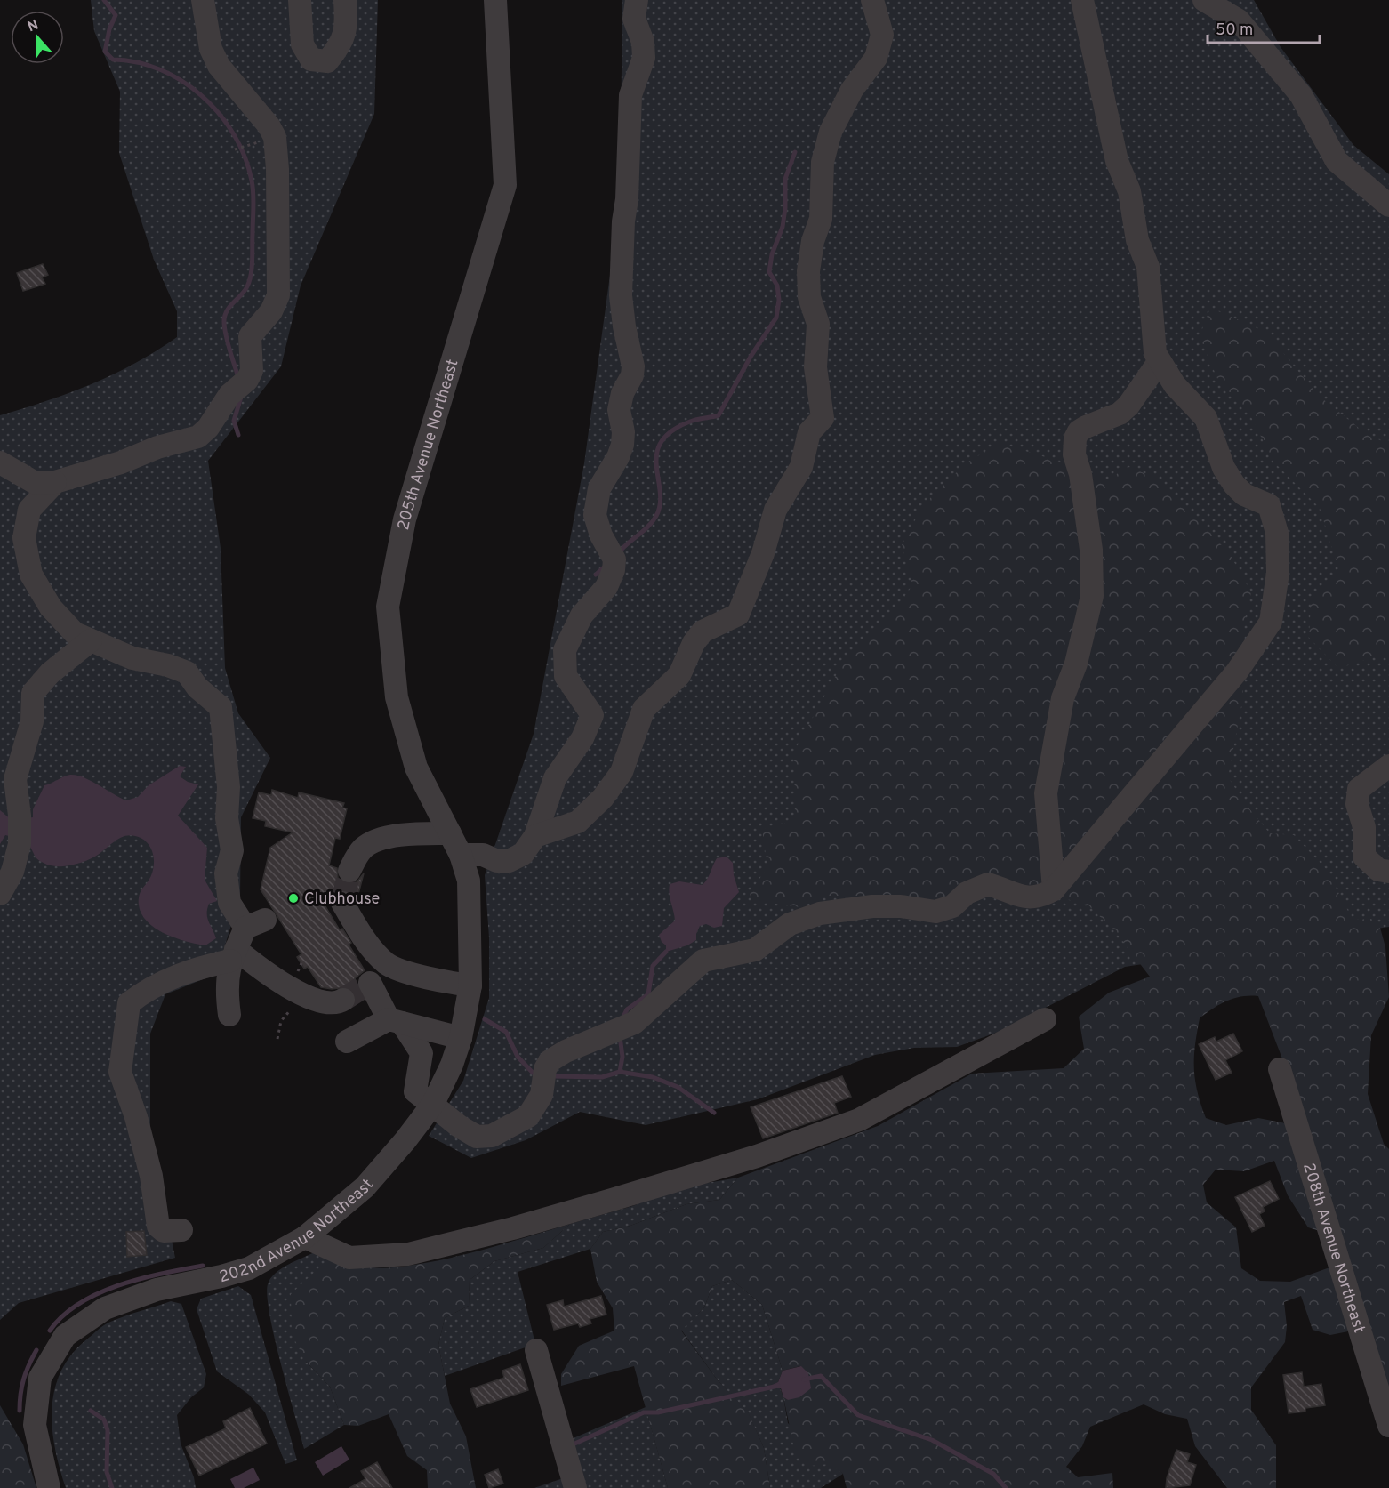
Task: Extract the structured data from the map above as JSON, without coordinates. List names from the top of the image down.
{
  "streets": {
    "street": ["205th Avenue Northeast", "202nd Avenue Northeast", "208th Avenue Northeast"]
  },
  "crossings": [
    ["205th Avenue Northeast", "202nd Avenue Northeast"]
  ],
  "places": ["Clubhouse"],
  "scale_bar": "50 m",
  "north": "top"
}
